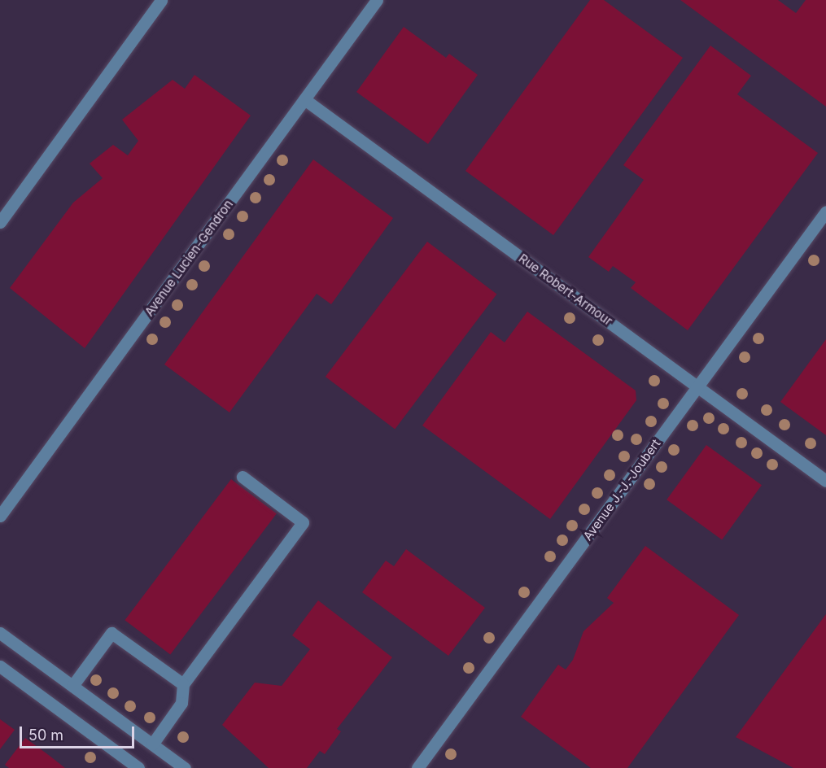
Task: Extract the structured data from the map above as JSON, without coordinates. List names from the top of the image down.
{
  "streets": {
    "street": ["Avenue Lucien-Gendron", "Rue Robert-Armour", "Avenue J.-J.-Joubert"]
  },
  "crossings": [
    ["Avenue Lucien-Gendron", "Rue Robert-Armour"],
    ["Rue Robert-Armour", "Avenue J.-J.-Joubert"]
  ],
  "scale_bar": "50 m"
}
